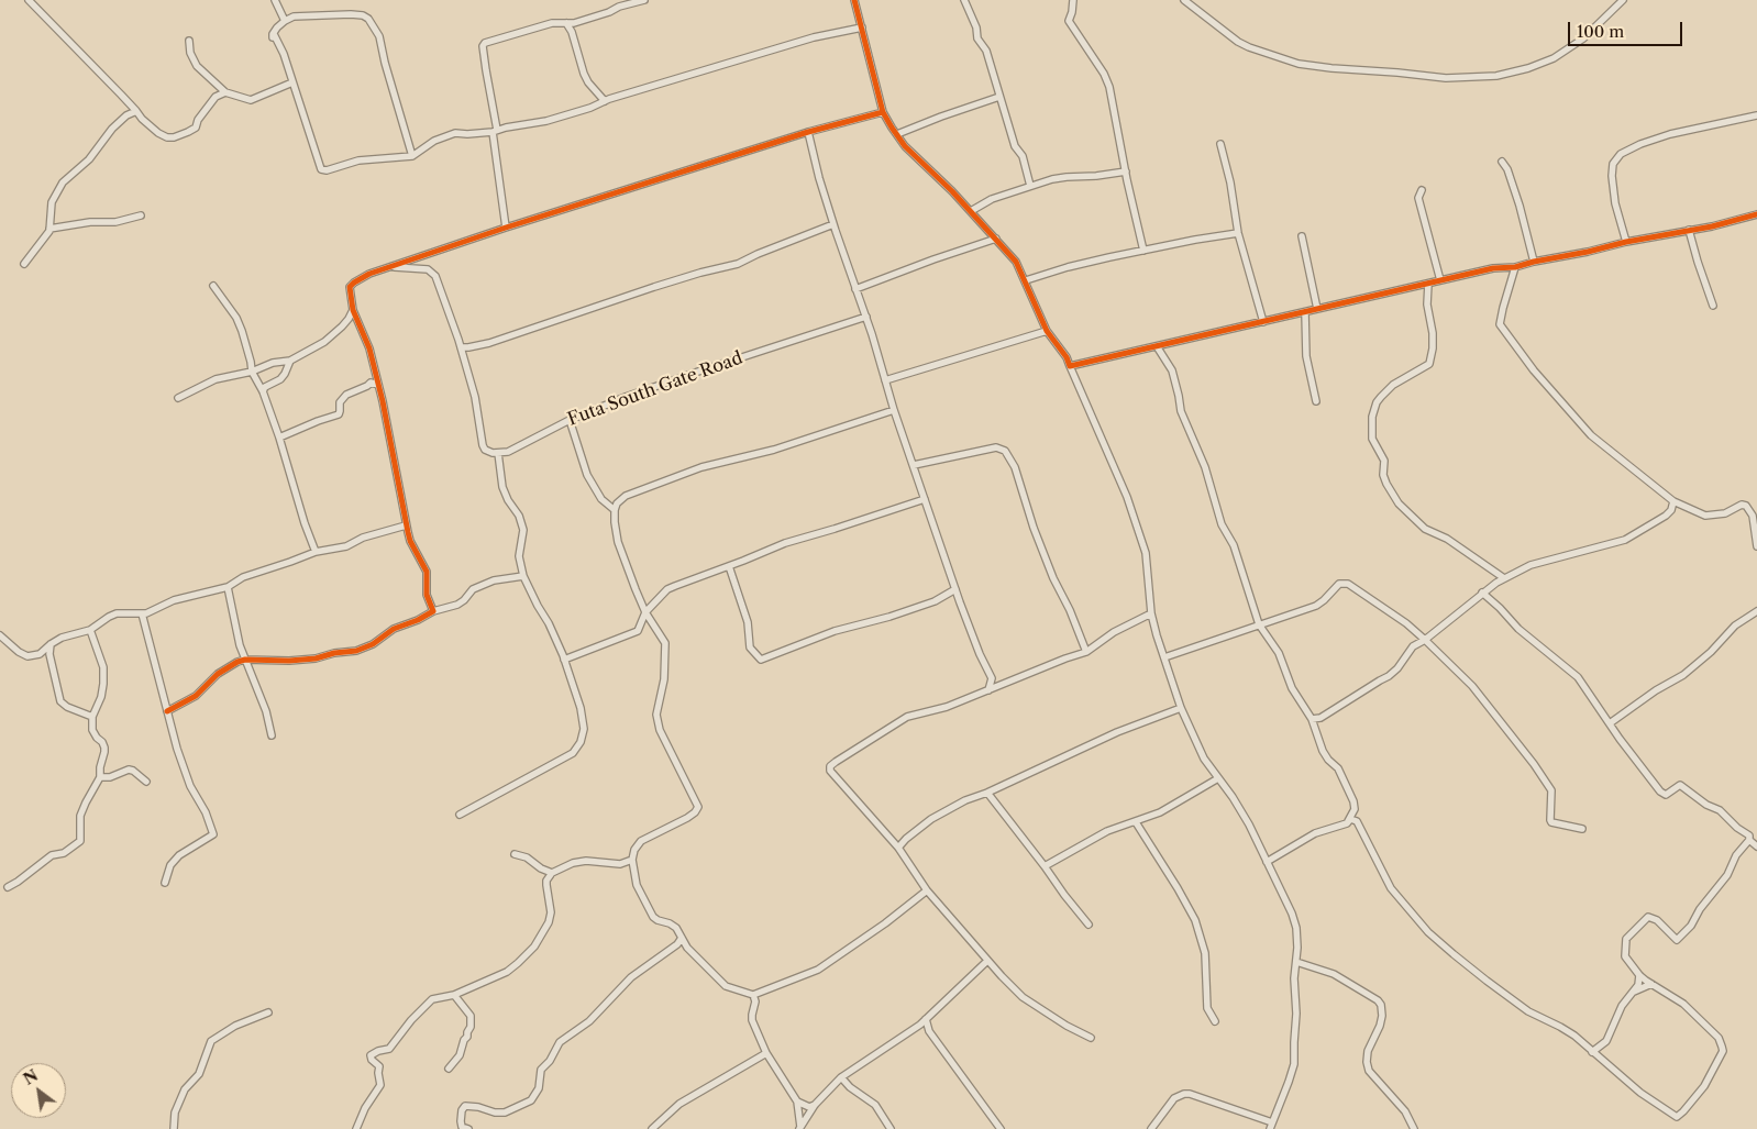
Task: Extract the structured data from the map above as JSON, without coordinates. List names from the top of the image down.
{
  "streets": {
    "street": ["Futa South Gate Road"]
  },
  "scale_bar": "100 m",
  "north": "top left"
}
